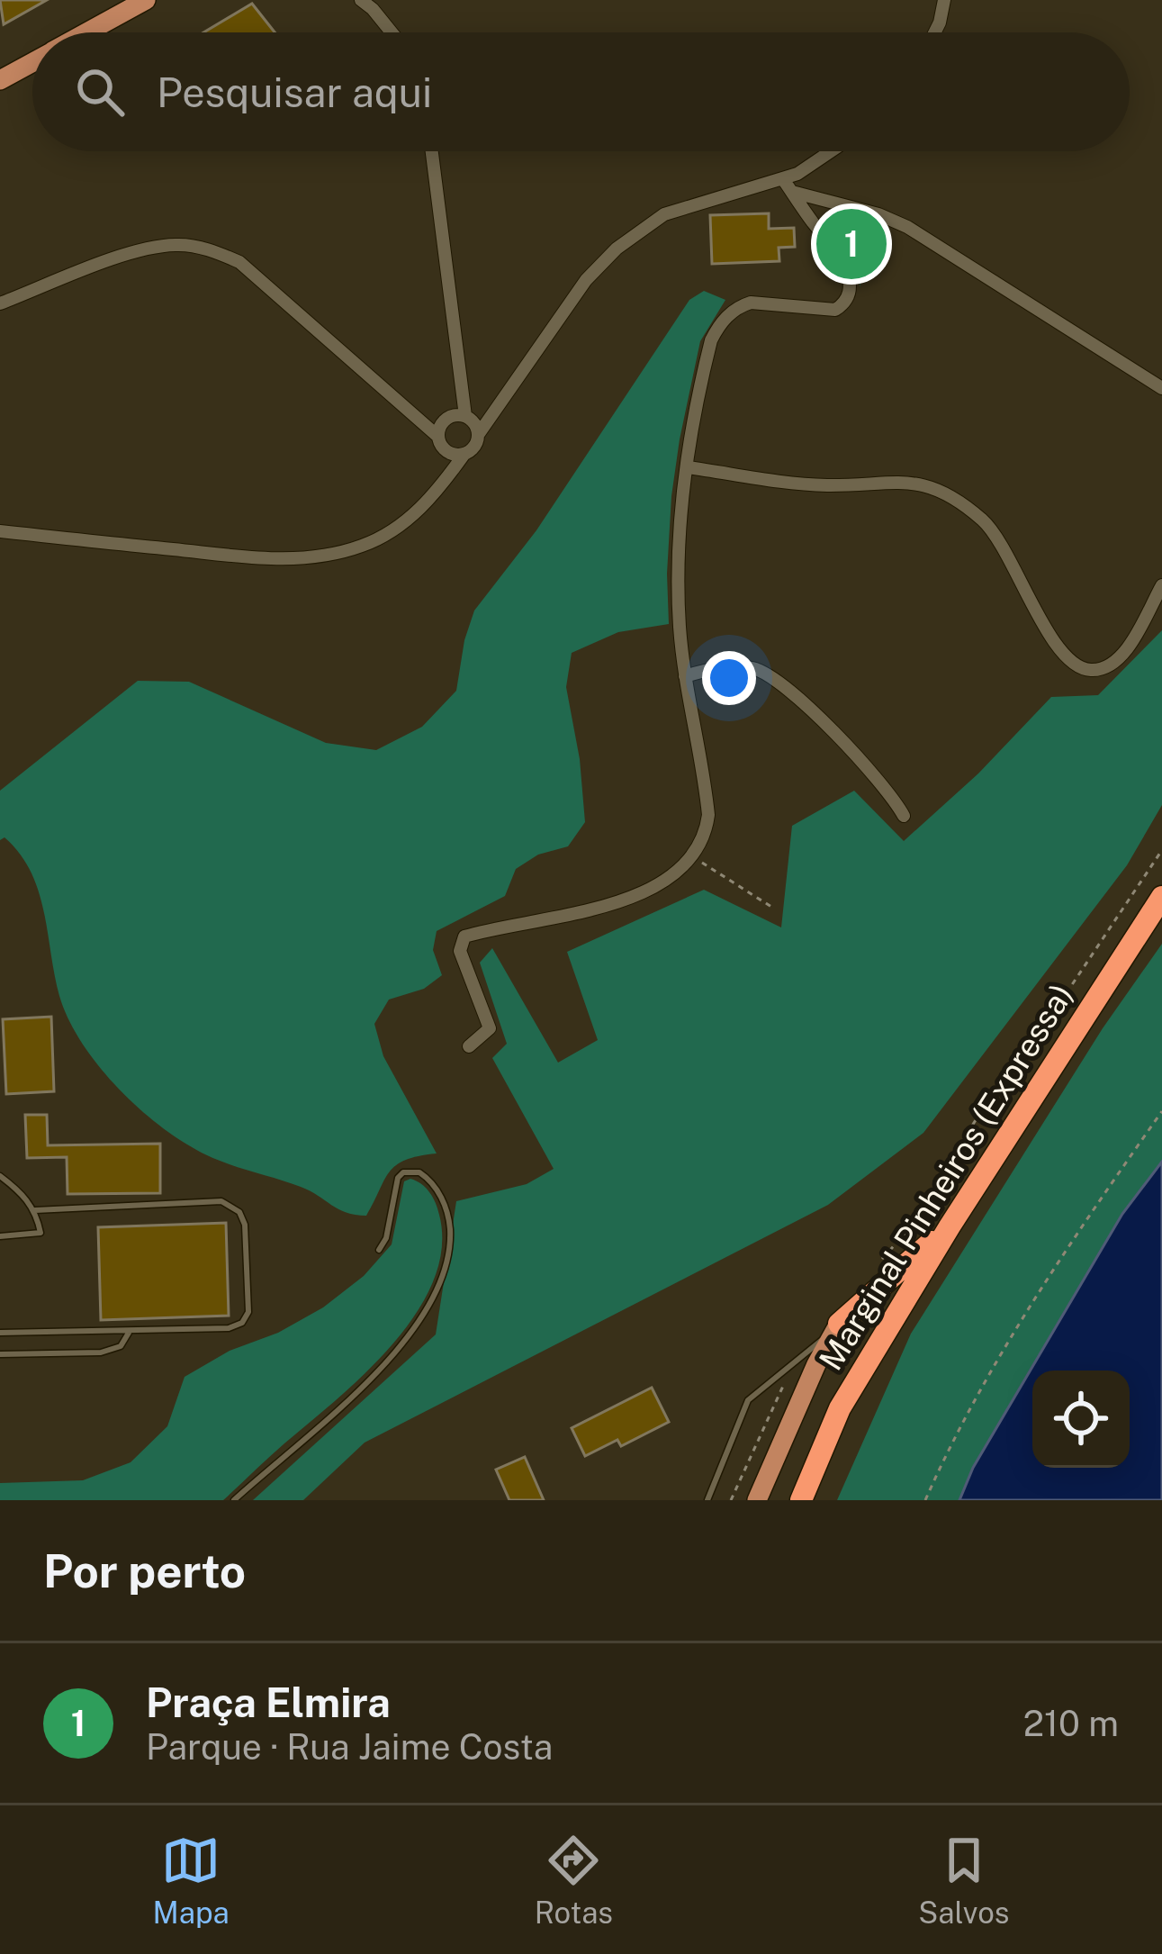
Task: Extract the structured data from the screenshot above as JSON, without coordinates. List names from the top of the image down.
{
  "streets": {
    "highway": ["Marginal Pinheiros (Expressa)"]
  },
  "page": {
    "search": "Pesquisar aqui",
    "pins": "1",
    "heading": "Por perto",
    "list": [
      {
        "mark": "1",
        "name": "Praça Elmira",
        "note": "Parque · Rua Jaime Costa",
        "value": "210 m"
      }
    ],
    "nav": ["Mapa", "Rotas", "Salvos"]
  }
}
